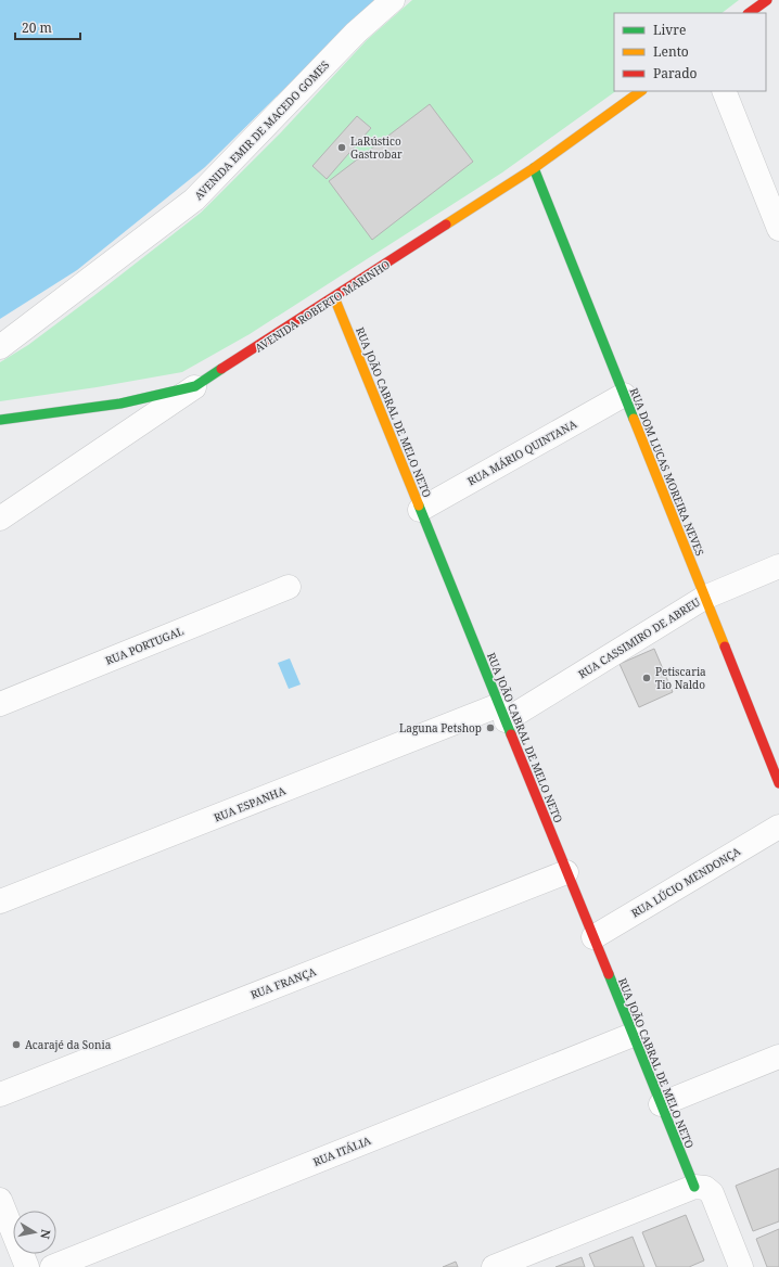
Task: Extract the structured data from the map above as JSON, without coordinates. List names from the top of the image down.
{
  "streets": {
    "street": [
      "AVENIDA EMIR DE MACEDO GOMES",
      "AVENIDA ROBERTO MARINHO",
      "RUA JOÃO CABRAL DE MELO NETO",
      "RUA MÁRIO QUINTANA",
      "RUA DOM LUCAS MOREIRA NEVES",
      "RUA CASSIMIRO DE ABREU",
      "RUA PORTUGAL",
      "RUA ESPANHA",
      "RUA LÚCIO MENDONÇA",
      "RUA FRANÇA",
      "RUA ITÁLIA"
    ]
  },
  "crossings": [
    ["AVENIDA ROBERTO MARINHO", "RUA JOÃO CABRAL DE MELO NETO"],
    ["AVENIDA ROBERTO MARINHO", "RUA DOM LUCAS MOREIRA NEVES"],
    ["RUA JOÃO CABRAL DE MELO NETO", "RUA MÁRIO QUINTANA"],
    ["RUA JOÃO CABRAL DE MELO NETO", "RUA CASSIMIRO DE ABREU"],
    ["RUA JOÃO CABRAL DE MELO NETO", "RUA ESPANHA"],
    ["RUA JOÃO CABRAL DE MELO NETO", "RUA LÚCIO MENDONÇA"],
    ["RUA JOÃO CABRAL DE MELO NETO", "RUA FRANÇA"],
    ["RUA JOÃO CABRAL DE MELO NETO", "RUA ITÁLIA"],
    ["RUA MÁRIO QUINTANA", "RUA DOM LUCAS MOREIRA NEVES"],
    ["RUA DOM LUCAS MOREIRA NEVES", "RUA CASSIMIRO DE ABREU"],
    ["RUA CASSIMIRO DE ABREU", "RUA ESPANHA"]
  ],
  "places": [
    "LaRústico Gastrobar",
    "Petiscaria Tio Naldo",
    "Laguna Petshop",
    "Acarajé da Sonia"
  ],
  "legend": ["Livre", "Lento", "Parado"],
  "scale_bar": "20 m",
  "north": "right"
}
